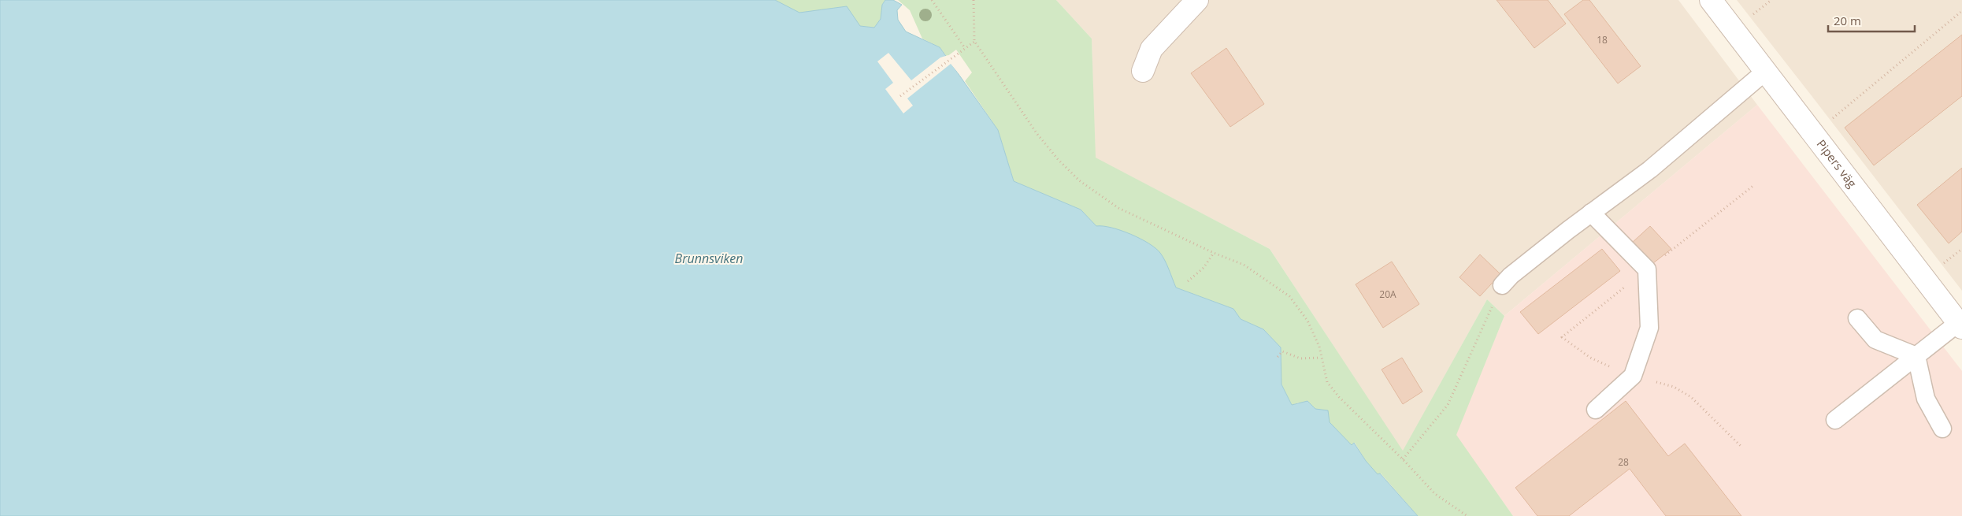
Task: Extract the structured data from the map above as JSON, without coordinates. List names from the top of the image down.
{
  "streets": {
    "street": ["Pipers väg"]
  },
  "water": ["Brunnsviken"],
  "house_numbers": ["18", "20A", "28"],
  "scale_bar": "20 m"
}
